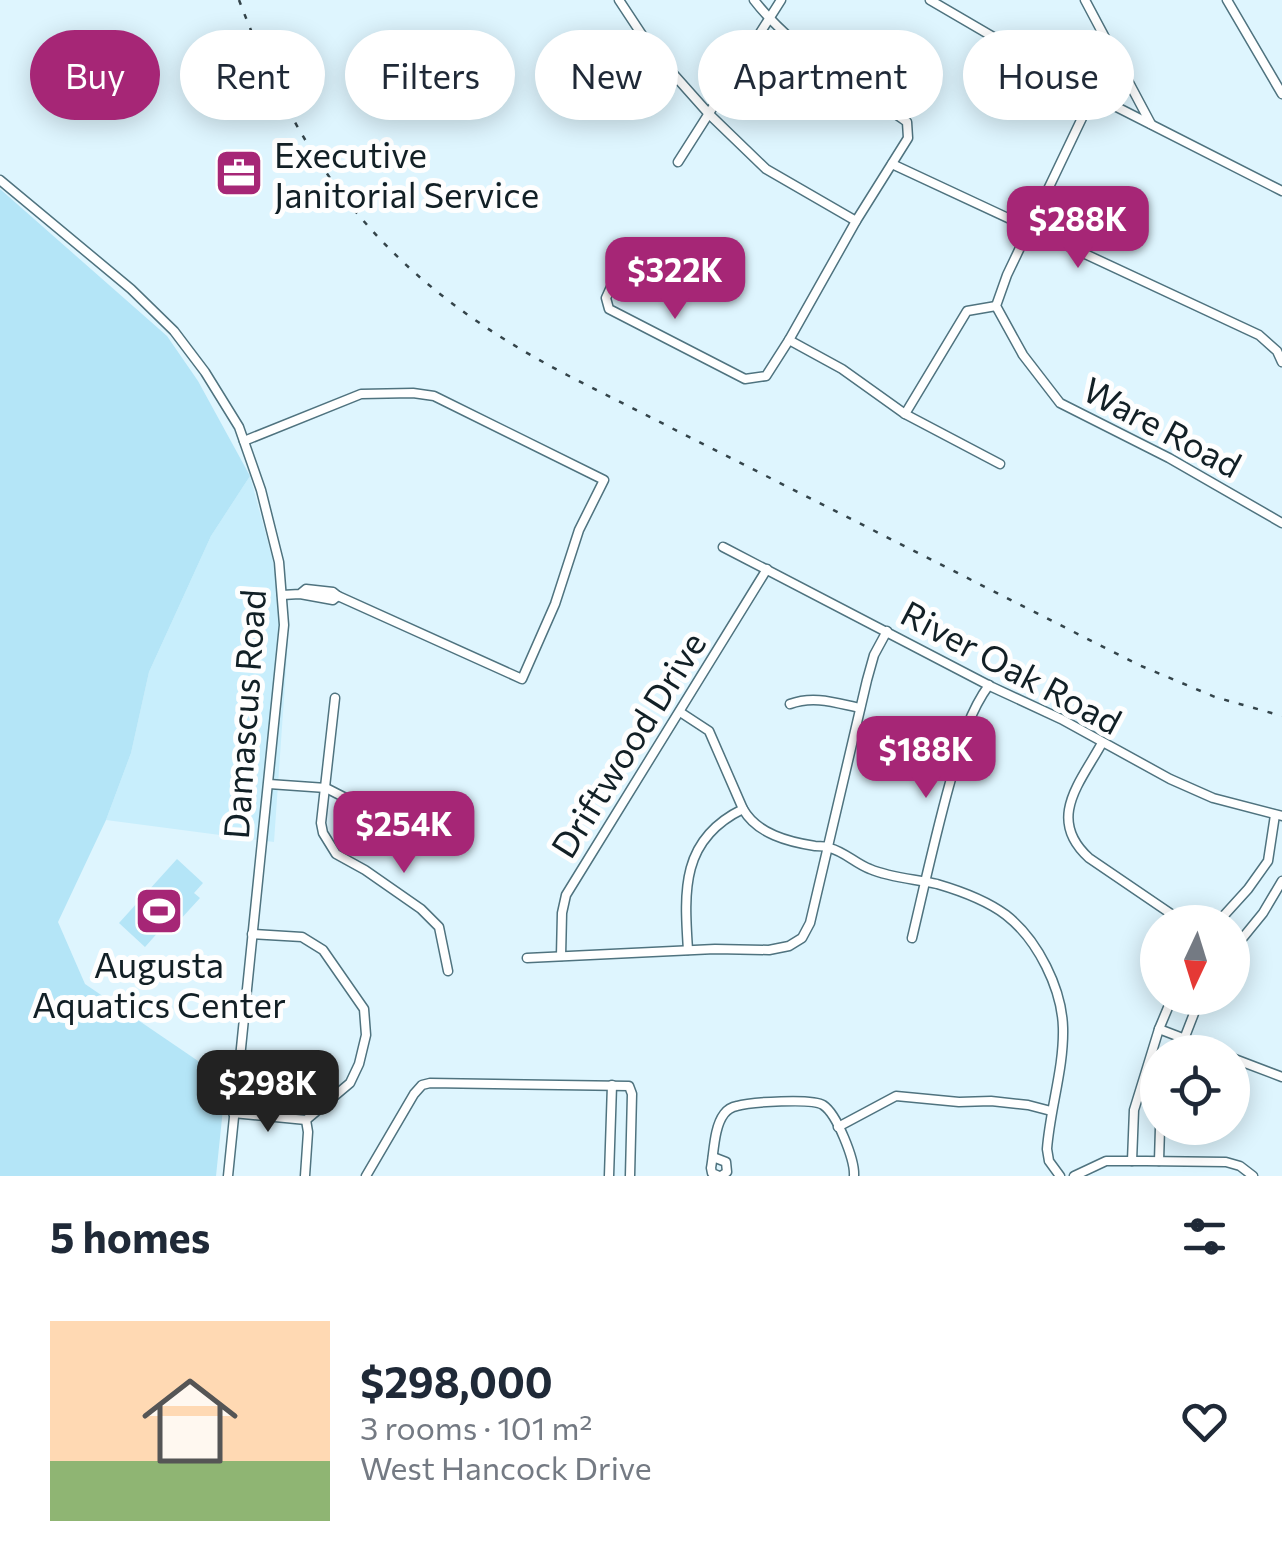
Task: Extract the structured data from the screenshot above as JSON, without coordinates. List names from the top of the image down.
{
  "streets": {
    "street": [
      "Ware Road",
      "River Oak Road",
      "Damascus Road",
      "Driftwood Drive"
    ]
  },
  "crossings": [
    ["River Oak Road", "Driftwood Drive"]
  ],
  "places": {
    "office": ["Executive Janitorial Service"],
    "sports": ["Augusta Aquatics Center"]
  },
  "north": "bottom",
  "page": {
    "chip": [
      "Buy",
      "Rent",
      "Filters",
      "New",
      "Apartment",
      "House"
    ],
    "price": [
      "$288K",
      "$322K",
      "$188K",
      "$254K",
      "$298K"
    ],
    "heading": "5 homes",
    "list": [
      {
        "name": "$298,000",
        "note": "3 rooms · 101 m² · West Hancock Drive"
      }
    ]
  }
}
